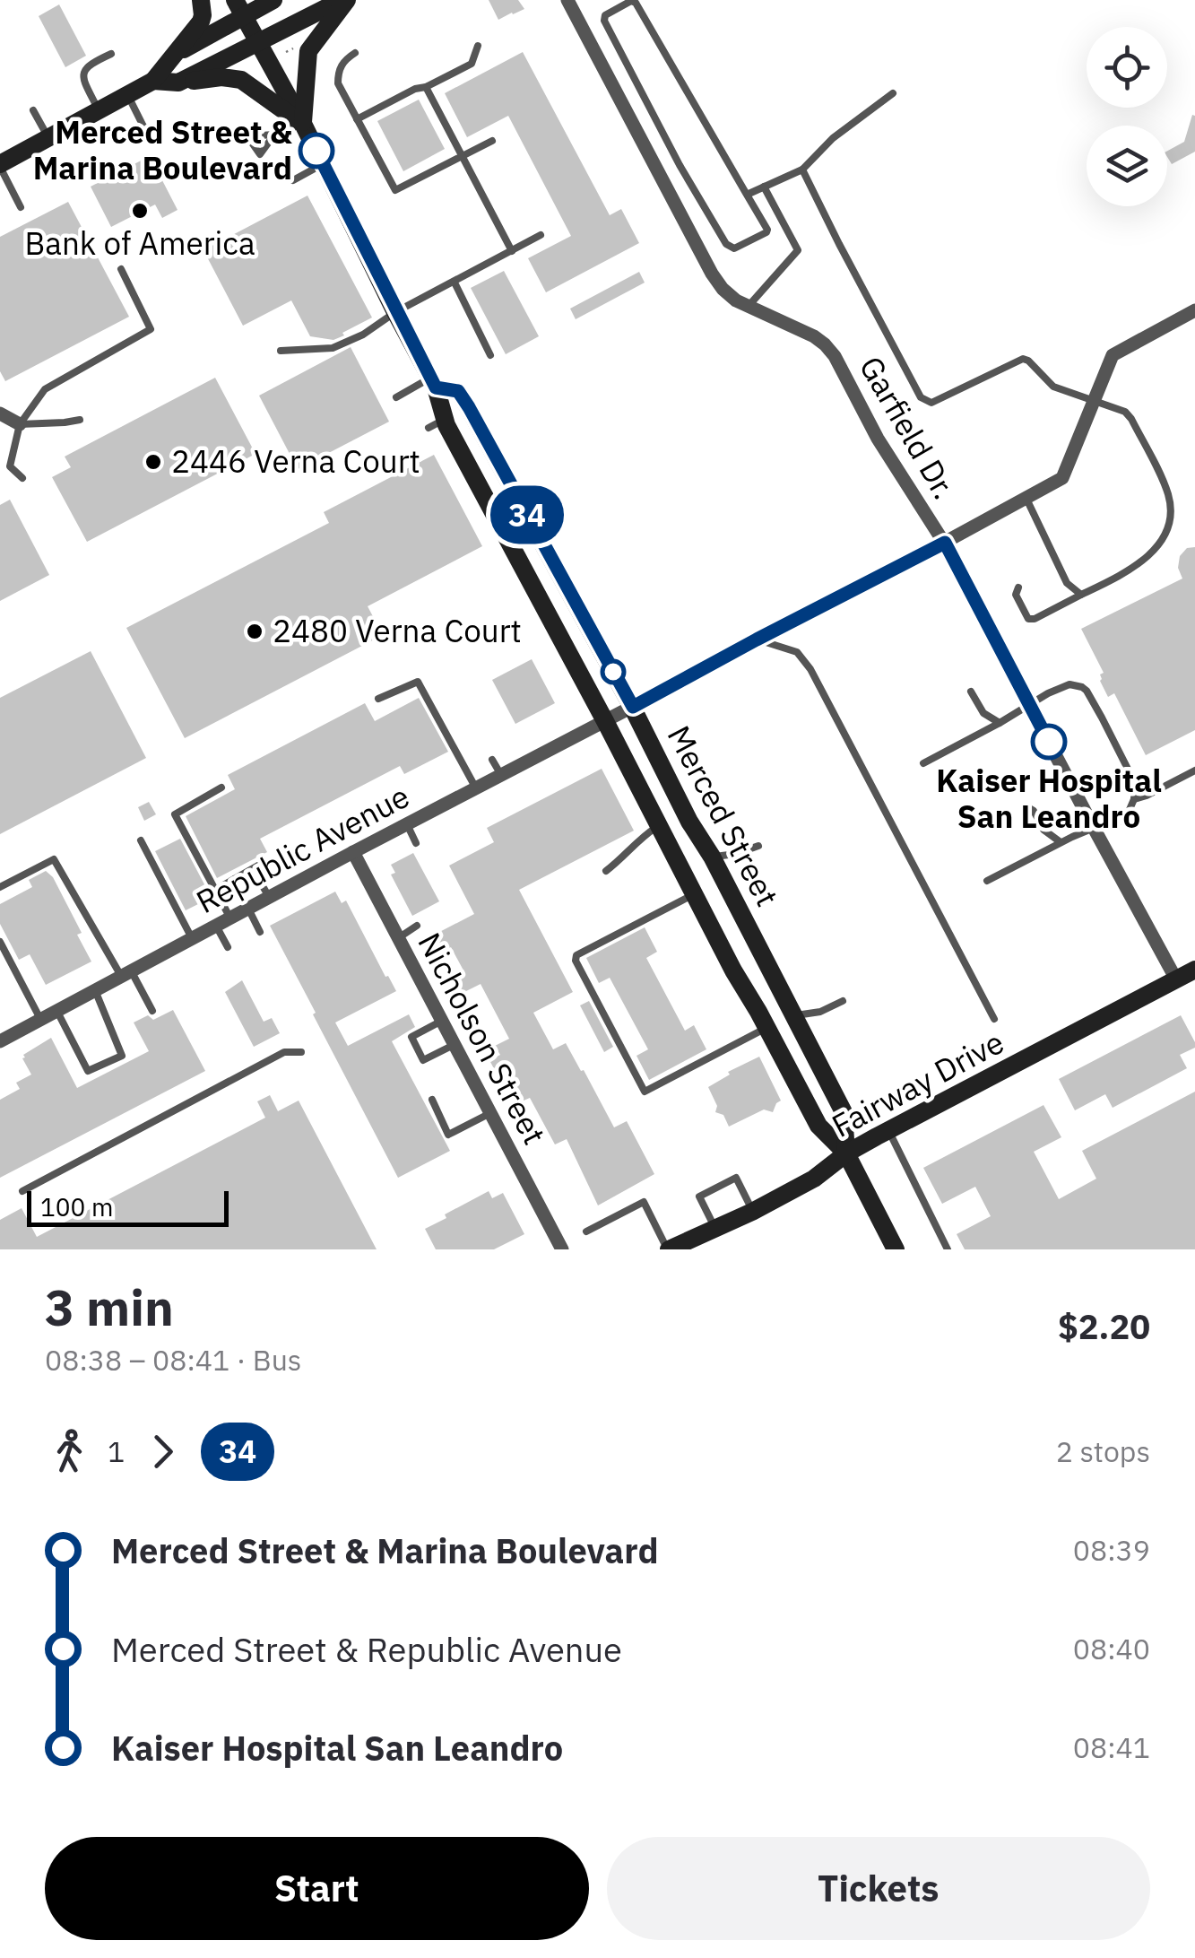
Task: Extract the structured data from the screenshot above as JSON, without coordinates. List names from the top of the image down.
{
  "streets": {
    "street": [
      "Garfield Dr.",
      "Merced Street",
      "Republic Avenue",
      "Nicholson Street",
      "Fairway Drive"
    ]
  },
  "crossings": [
    ["Garfield Dr.", "Republic Avenue"],
    ["Garfield Dr.", "Fairway Drive"],
    ["Merced Street", "Republic Avenue"],
    ["Merced Street", "Fairway Drive"],
    ["Republic Avenue", "Nicholson Street"]
  ],
  "places": [
    "Merced Street & Marina Boulevard",
    "Bank of America",
    "2446 Verna Court",
    "2480 Verna Court",
    "Kaiser Hospital San Leandro"
  ],
  "lines": ["bus line 34"],
  "scale_bar": "100 m",
  "page": {
    "on_map": "34",
    "scale": "100 m",
    "heading": ["3 min", "08:38 – 08:41 · Bus", "$2.20"],
    "legs": ["1", "34", "2 stops"],
    "list": [
      {
        "name": "Merced Street & Marina Boulevard",
        "value": "08:39"
      },
      {
        "name": "Merced Street & Republic Avenue",
        "value": "08:40"
      },
      {
        "name": "Kaiser Hospital San Leandro",
        "value": "08:41"
      }
    ],
    "buttons": ["Start", "Tickets"]
  }
}
